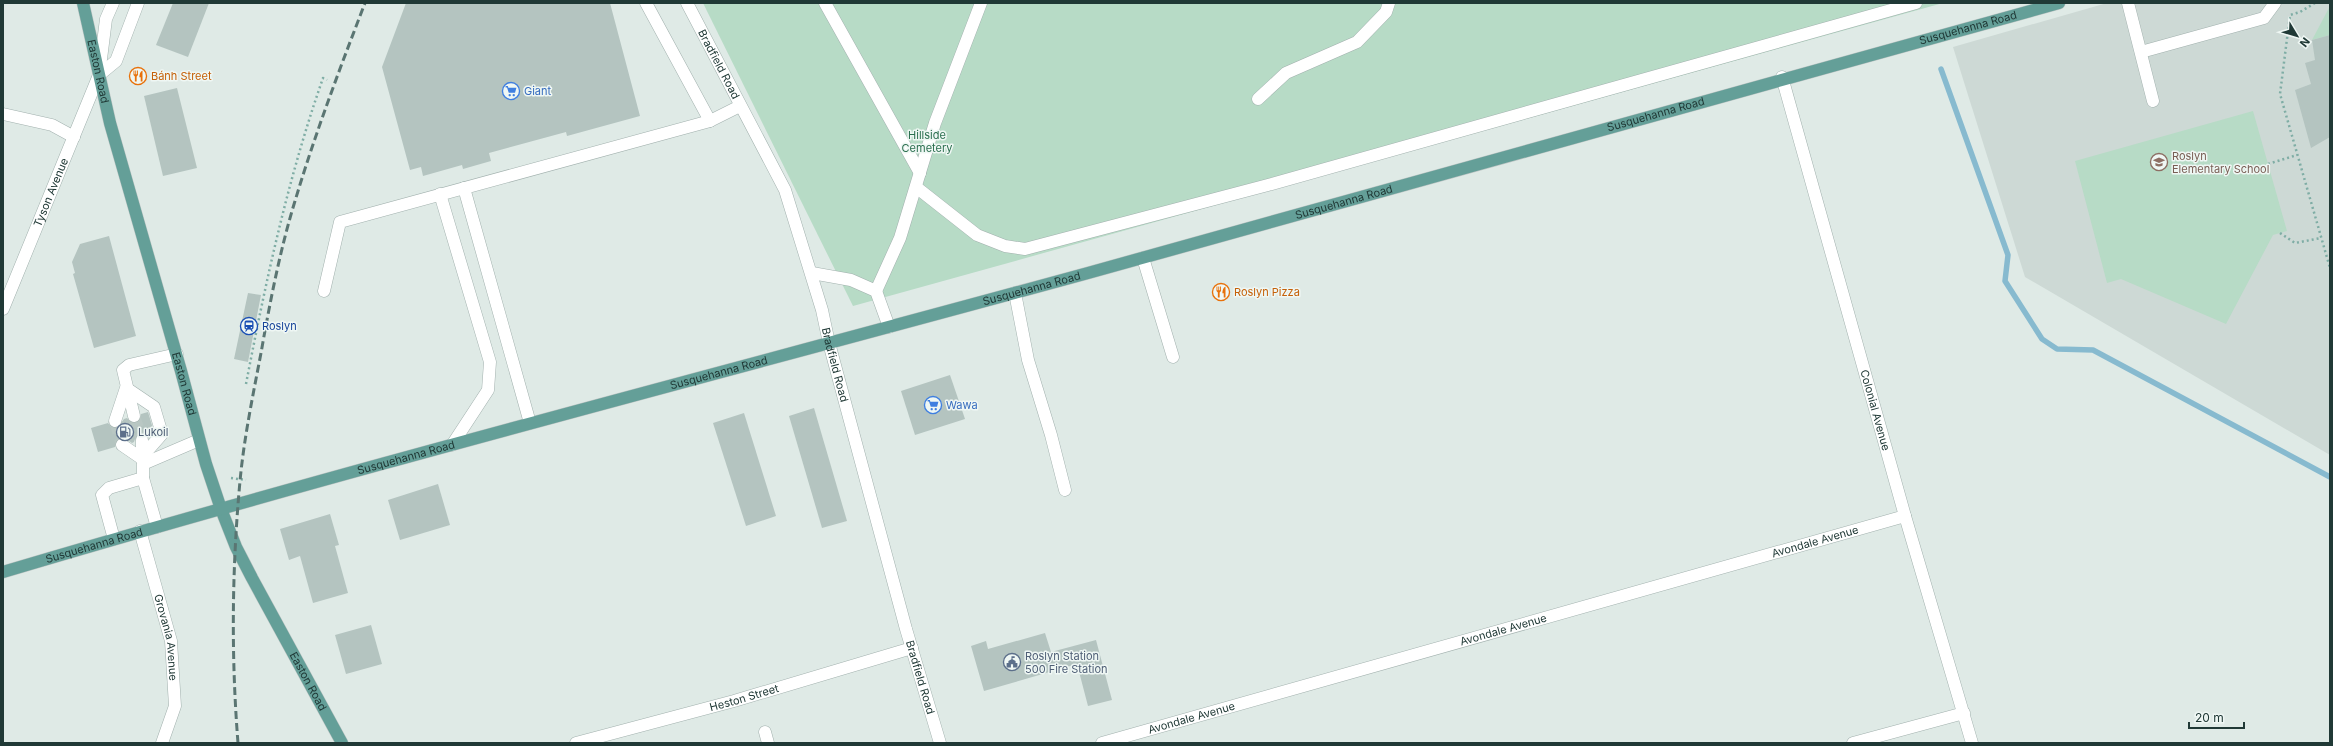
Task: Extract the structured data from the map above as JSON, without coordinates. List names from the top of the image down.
{
  "streets": {
    "main road": ["Susquehanna Road", "Easton Road"],
    "street": [
      "Bradfield Road",
      "Tyson Avenue",
      "Colonial Avenue",
      "Avondale Avenue",
      "Grovania Avenue",
      "Heston Street"
    ]
  },
  "crossings": [
    ["Susquehanna Road", "Bradfield Road"],
    ["Susquehanna Road", "Easton Road"],
    ["Susquehanna Road", "Colonial Avenue"],
    ["Susquehanna Road", "Grovania Avenue"],
    ["Bradfield Road", "Heston Street"],
    ["Easton Road", "Tyson Avenue"],
    ["Colonial Avenue", "Avondale Avenue"]
  ],
  "parks": ["Hillside Cemetery"],
  "places": {
    "restaurant": ["Bánh Street", "Roslyn Pizza"],
    "supermarket": ["Giant", "Wawa"],
    "school or university": ["Roslyn Elementary School"],
    "station": ["Roslyn"],
    "fuel station": ["Lukoil"],
    "public building": ["Roslyn Station 500 Fire Station"]
  },
  "scale_bar": "20 m",
  "north": "bottom right"
}
